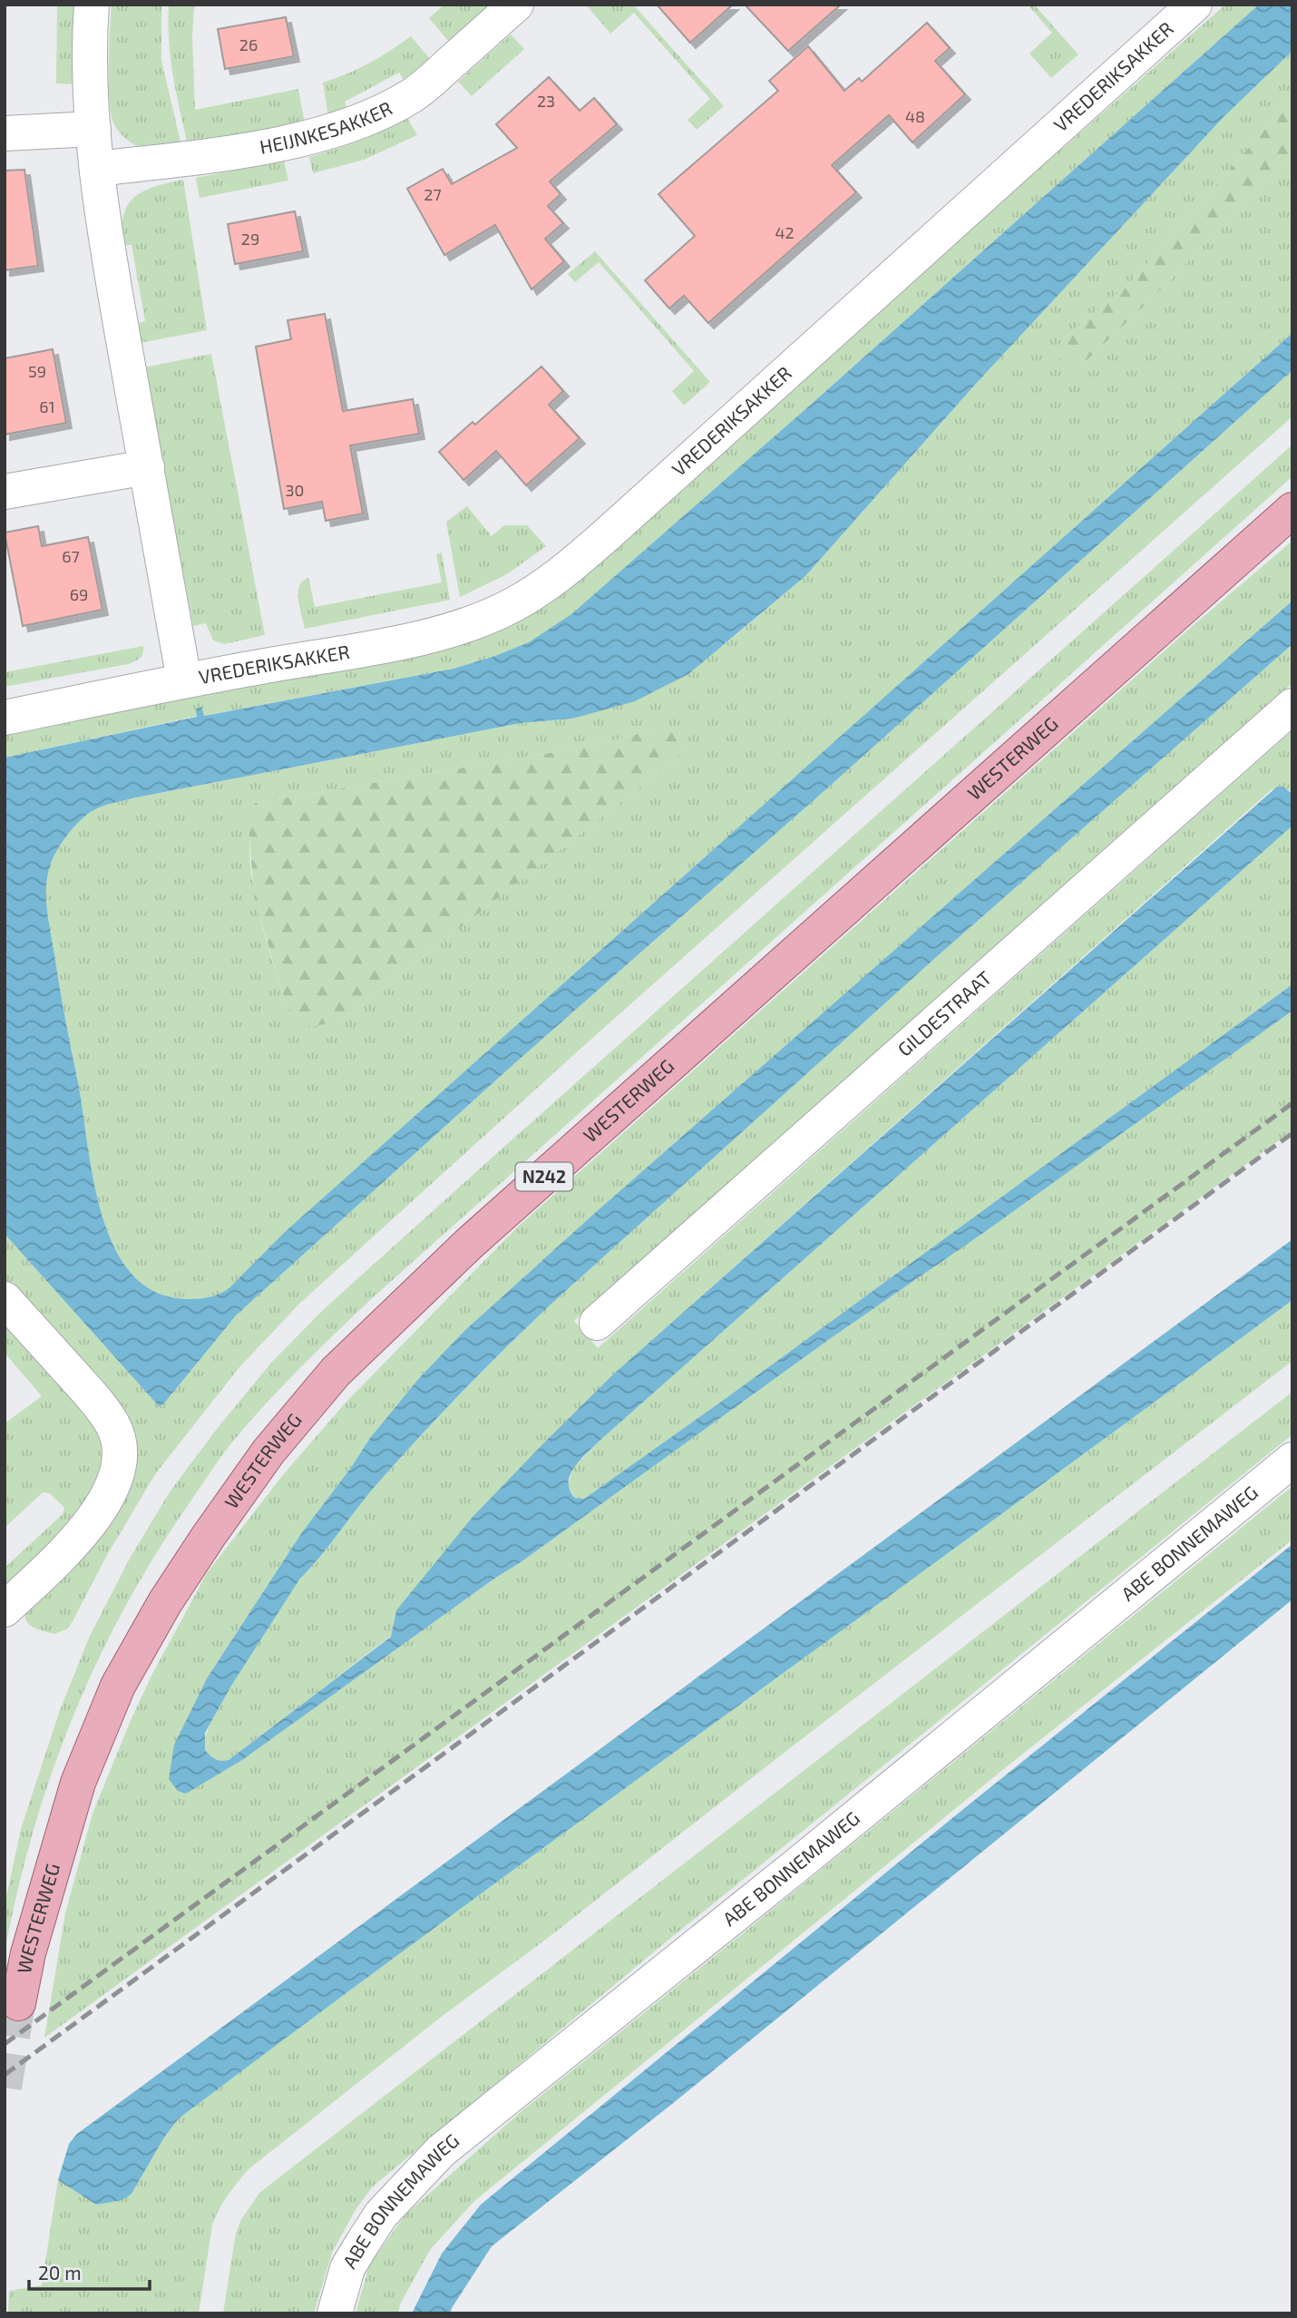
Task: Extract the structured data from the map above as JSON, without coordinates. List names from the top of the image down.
{
  "streets": {
    "main road": ["WESTERWEG", "N242"],
    "street": [
      "VREDERIKSAKKER",
      "HEIJNKESAKKER",
      "GILDESTRAAT",
      "ABE BONNEMAWEG"
    ]
  },
  "crossings": [
    ["VREDERIKSAKKER", "HEIJNKESAKKER"]
  ],
  "house_numbers": [
    "26",
    "23",
    "48",
    "27",
    "42",
    "29",
    "59",
    "61",
    "30",
    "67",
    "69"
  ],
  "scale_bar": "20 m"
}
